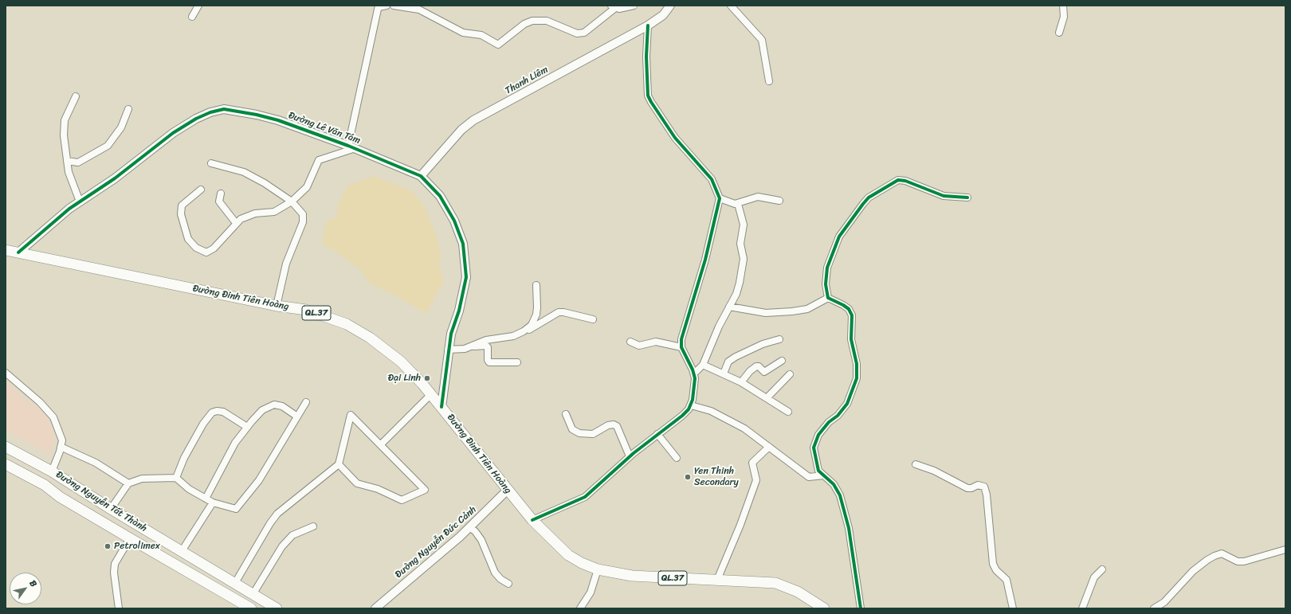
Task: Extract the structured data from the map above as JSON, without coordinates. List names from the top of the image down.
{
  "streets": {
    "main road": ["Đường Đinh Tiên Hoàng", "QL.37", "Đường Nguyễn Tất Thành"],
    "street": ["Thanh Liêm", "Đường Lê Văn Tám", "Đường Nguyễn Đức Cảnh"]
  },
  "crossings": [
    ["Thanh Liêm", "Đường Lê Văn Tám"],
    ["Đường Lê Văn Tám", "Đường Đinh Tiên Hoàng"],
    ["Đường Đinh Tiên Hoàng", "Đường Nguyễn Đức Cảnh"]
  ],
  "places": ["Đại Linh", "Yen Thinh Secondary", "Petrolimex"],
  "north": "top right"
}
